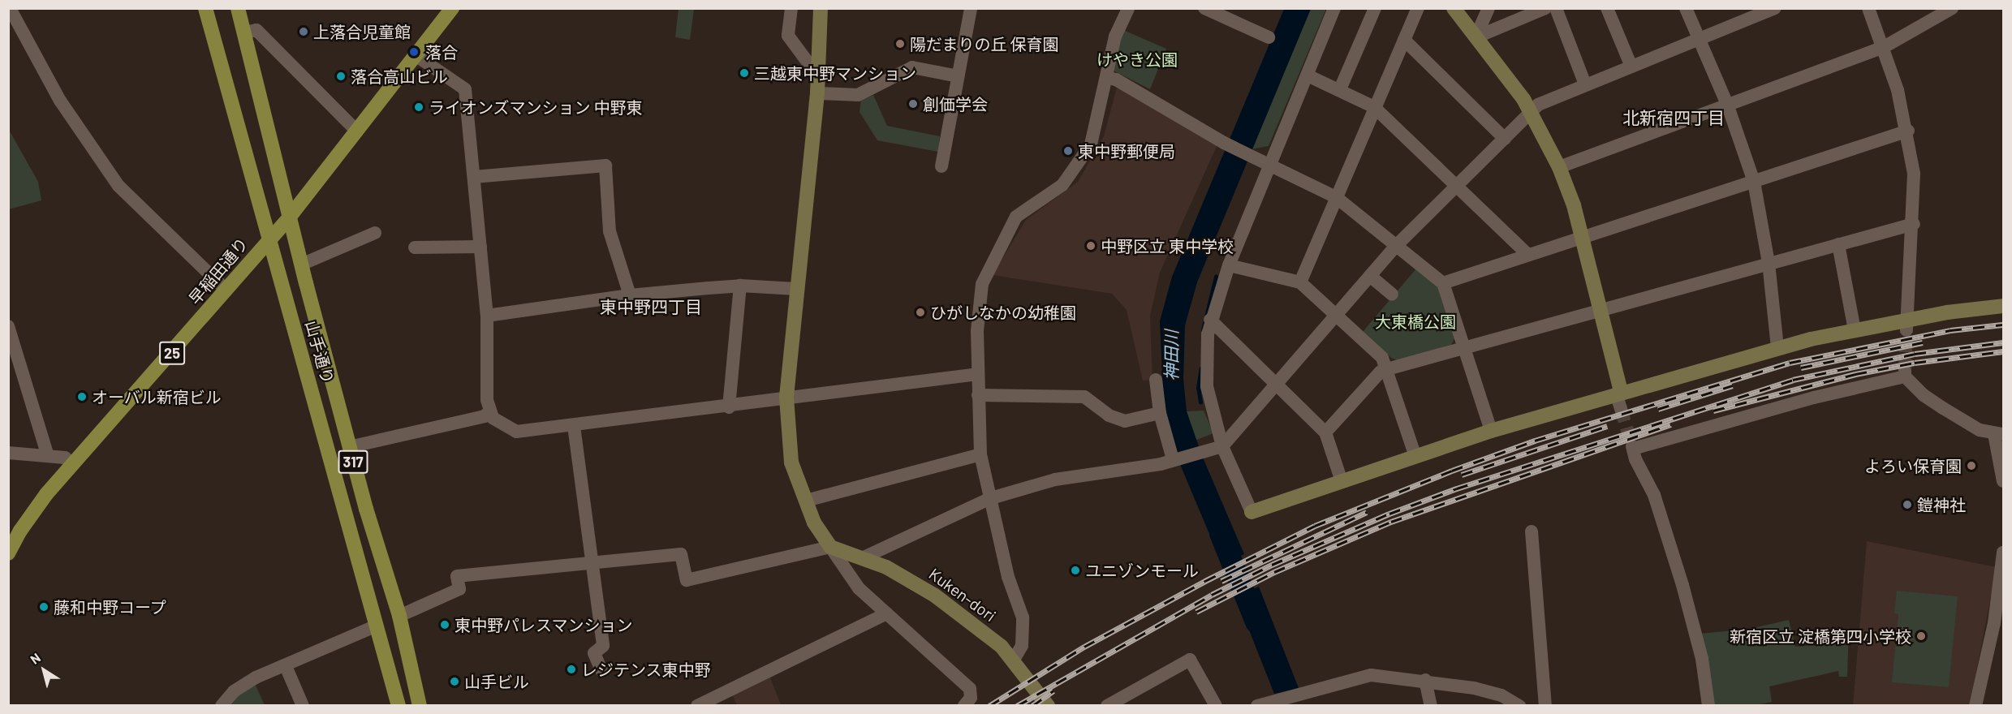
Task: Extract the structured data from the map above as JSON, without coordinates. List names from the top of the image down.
{
  "streets": {
    "main road": [
      "早稲田通り",
      "山手通り",
      "25",
      "317"
    ],
    "street": ["Kuken-dori"]
  },
  "crossings": [
    ["早稲田通り", "山手通り"]
  ],
  "districts": ["北新宿四丁目", "東中野四丁目"],
  "water": ["神田川"],
  "parks": ["けやき公園", "大東橋公園"],
  "places": [
    "上落合児童館",
    "陽だまりの丘 保育園",
    "落合",
    "三越東中野マンション",
    "落合高山ビル",
    "創価学会",
    "ライオンズマンション 中野東",
    "東中野郵便局",
    "中野区立 東中学校",
    "ひがしなかの幼稚園",
    "オーバル新宿ビル",
    "よろい保育園",
    "鎧神社",
    "ユニゾンモール",
    "藤和中野コープ",
    "東中野パレスマンション",
    "新宿区立 淀橋第四小学校",
    "レジテンス東中野",
    "山手ビル"
  ],
  "north": "top left"
}
